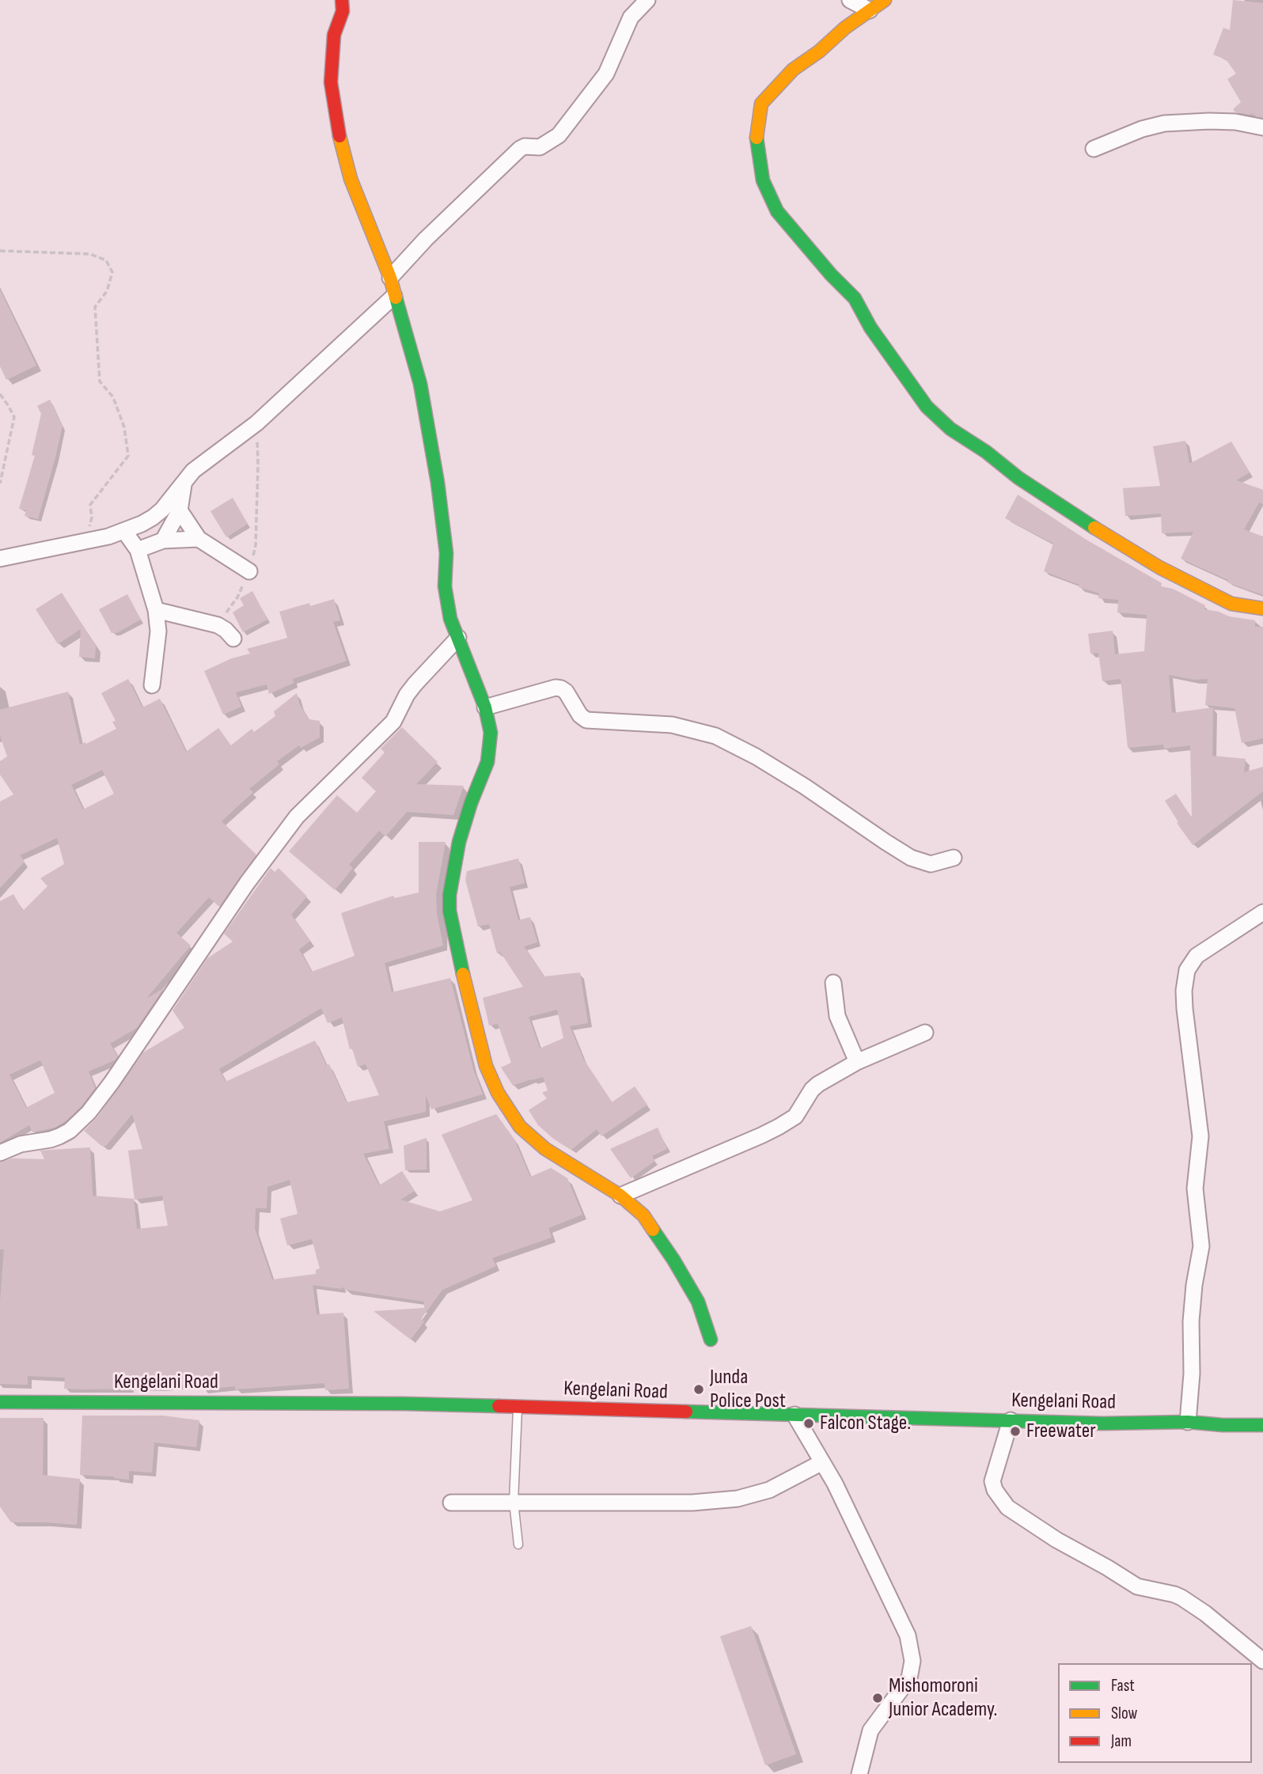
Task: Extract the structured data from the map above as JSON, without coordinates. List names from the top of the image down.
{
  "streets": {
    "street": ["Kengelani Road"]
  },
  "places": [
    "Junda Police Post",
    "Falcon Stage.",
    "Freewater",
    "Mishomoroni Junior Academy."
  ],
  "legend": ["Fast", "Slow", "Jam"]
}
